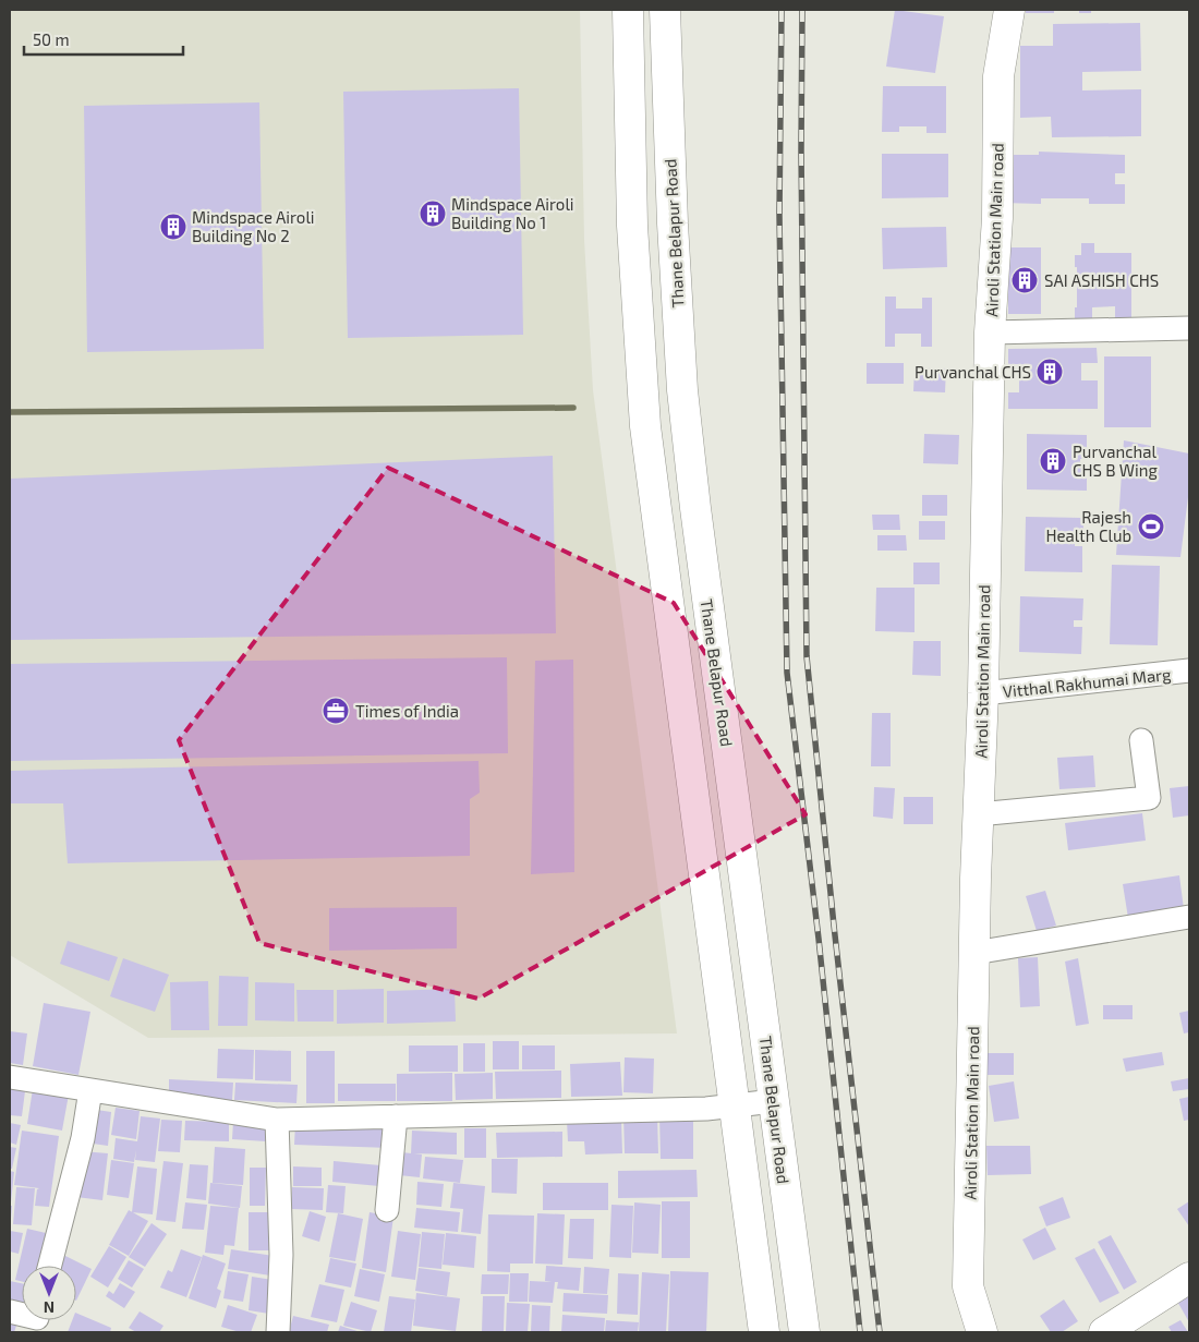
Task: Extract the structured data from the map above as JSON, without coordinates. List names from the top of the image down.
{
  "streets": {
    "main road": ["Airoli Station Main road", "Thane Belapur Road"],
    "street": ["Vitthal Rakhumai Marg"]
  },
  "crossings": [
    ["Airoli Station Main road", "Vitthal Rakhumai Marg"]
  ],
  "places": {
    "building": [
      "Mindspace Airoli Building No 1",
      "Mindspace Airoli Building No 2",
      "SAI ASHISH CHS",
      "Purvanchal CHS",
      "Purvanchal CHS B Wing"
    ],
    "sports": ["Rajesh Health Club"],
    "office": ["Times of India"]
  },
  "scale_bar": "50 m",
  "north": "bottom"
}
